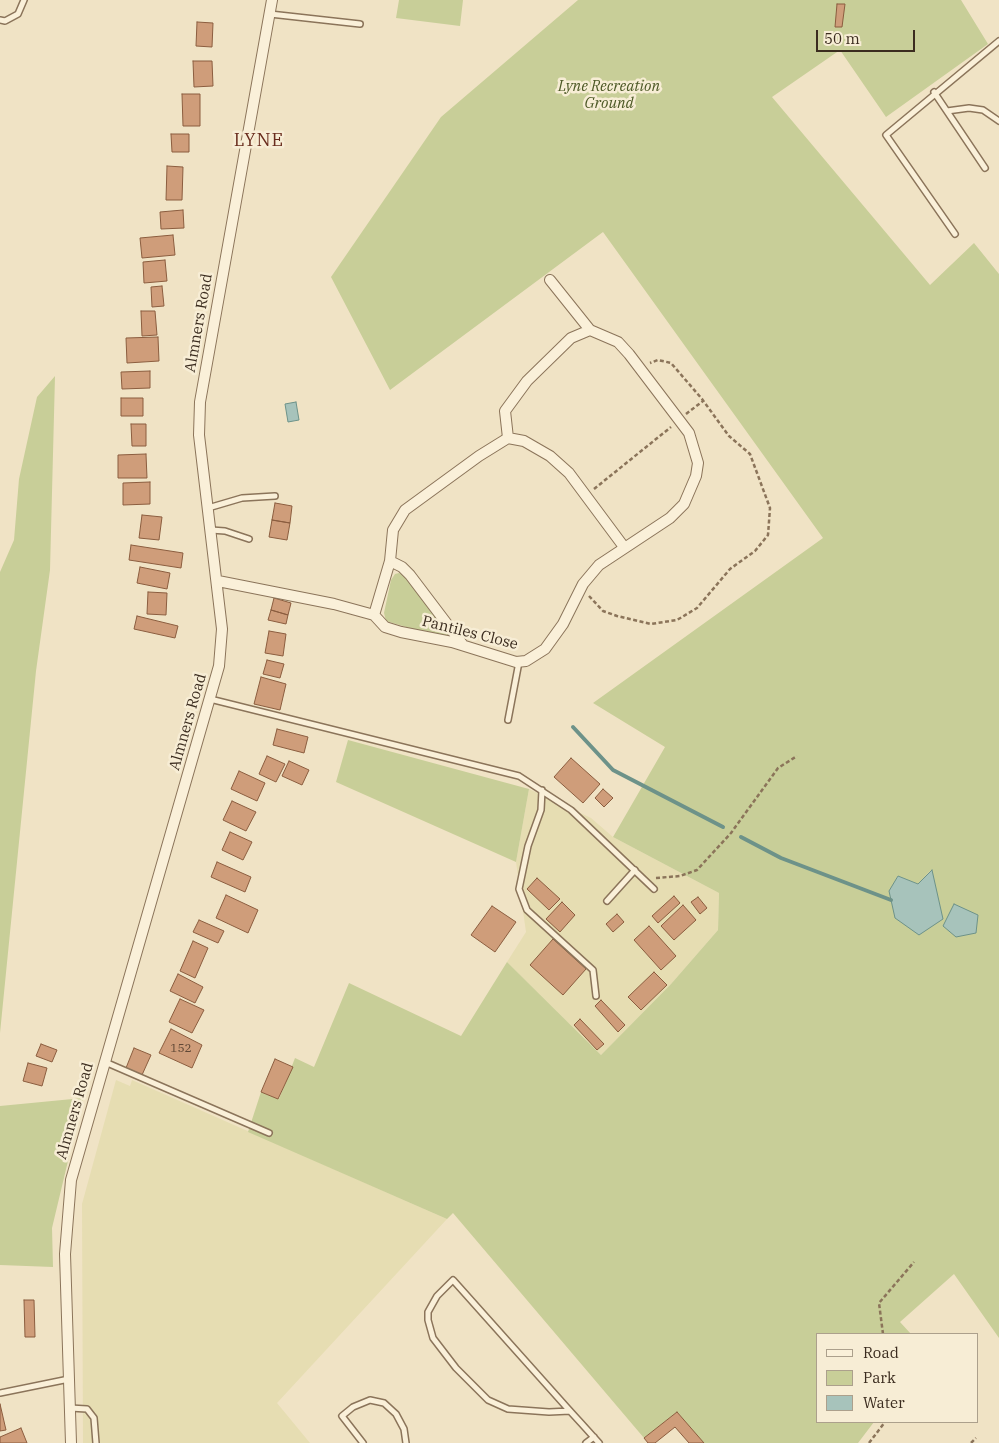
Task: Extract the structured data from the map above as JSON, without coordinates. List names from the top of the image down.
{
  "streets": {
    "street": ["Almners Road", "Pantiles Close"]
  },
  "crossings": [
    ["Almners Road", "Pantiles Close"]
  ],
  "districts": ["LYNE"],
  "parks": ["Lyne Recreation Ground"],
  "house_numbers": ["152"],
  "legend": ["Road", "Park", "Water"],
  "scale_bar": "50 m"
}
